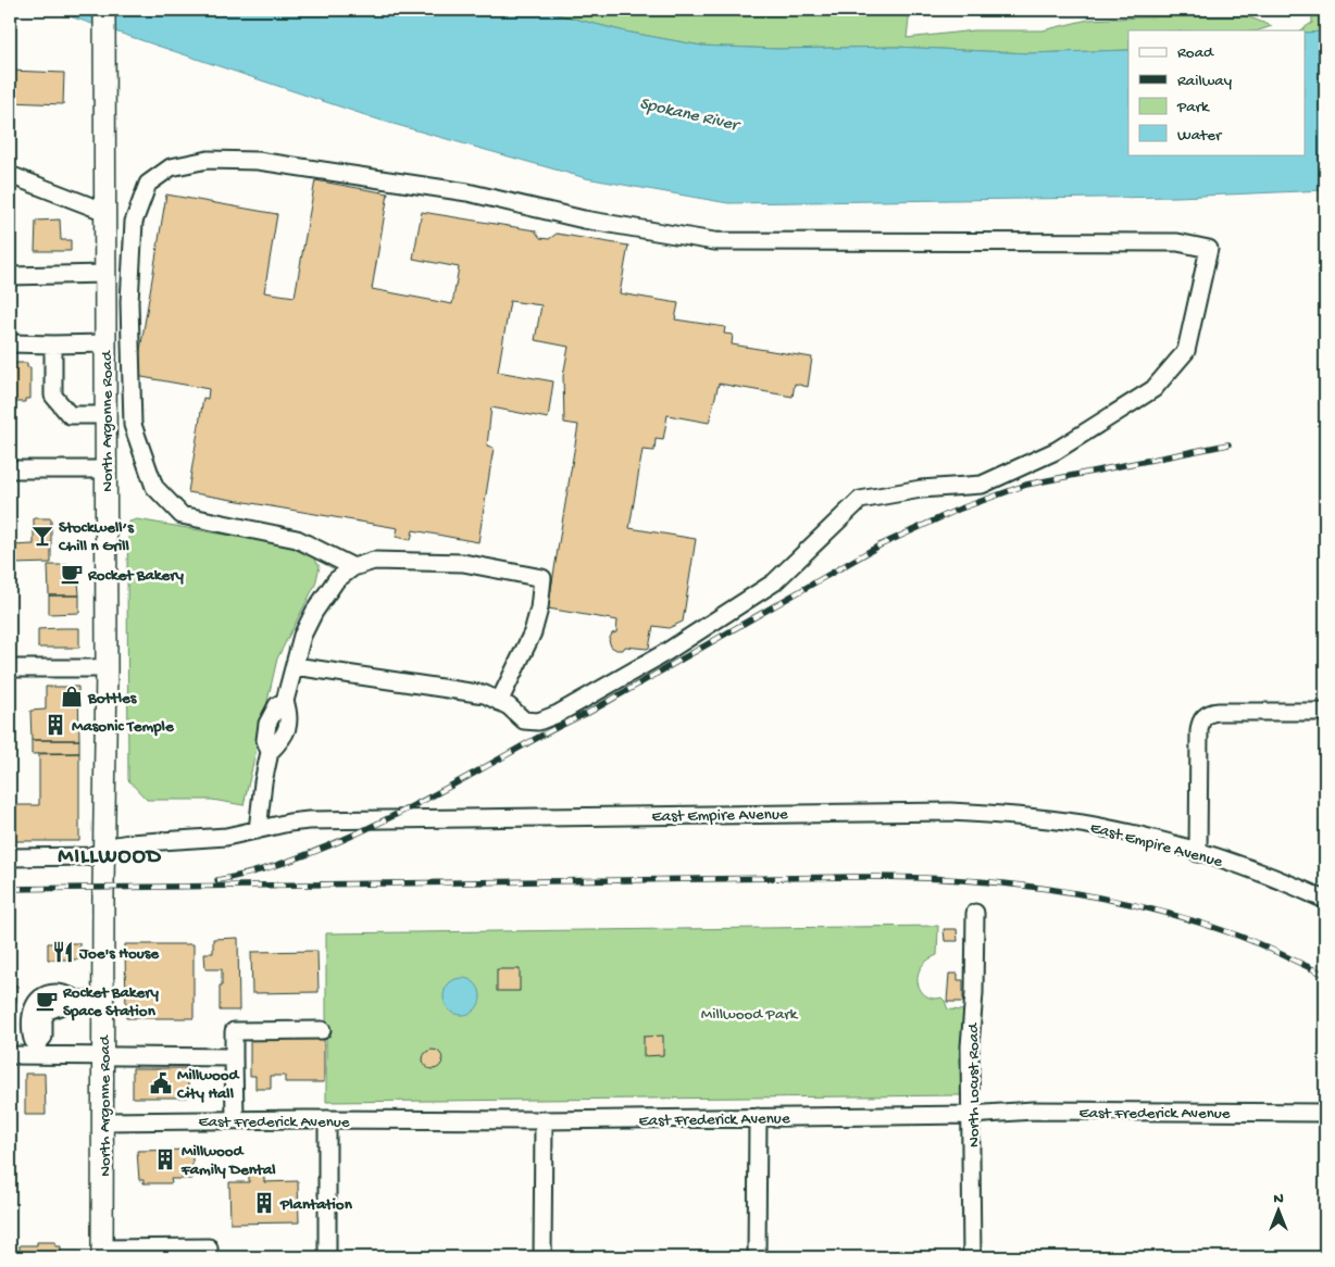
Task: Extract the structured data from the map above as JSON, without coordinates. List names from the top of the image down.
{
  "streets": {
    "main road": ["North Argonne Road"],
    "street": ["East Empire Avenue", "North Locust Road", "East Frederick Avenue"]
  },
  "crossings": [
    ["North Argonne Road", "East Empire Avenue"],
    ["North Argonne Road", "East Frederick Avenue"],
    ["North Locust Road", "East Frederick Avenue"]
  ],
  "districts": ["MILLWOOD"],
  "water": ["Spokane River"],
  "parks": ["Millwood Park"],
  "places": {
    "bar": ["Stockwell’s Chill n Grill"],
    "cafe": ["Rocket Bakery", "Rocket Bakery Space Station"],
    "shop": ["Bottles"],
    "building": ["Masonic Temple", "Millwood Family Dental", "Plantation"],
    "restaurant": ["Joe's House"],
    "public building": ["Millwood City Hall"]
  },
  "legend": [
    "Road",
    "Railway",
    "Park",
    "Water"
  ],
  "north": "top"
}
